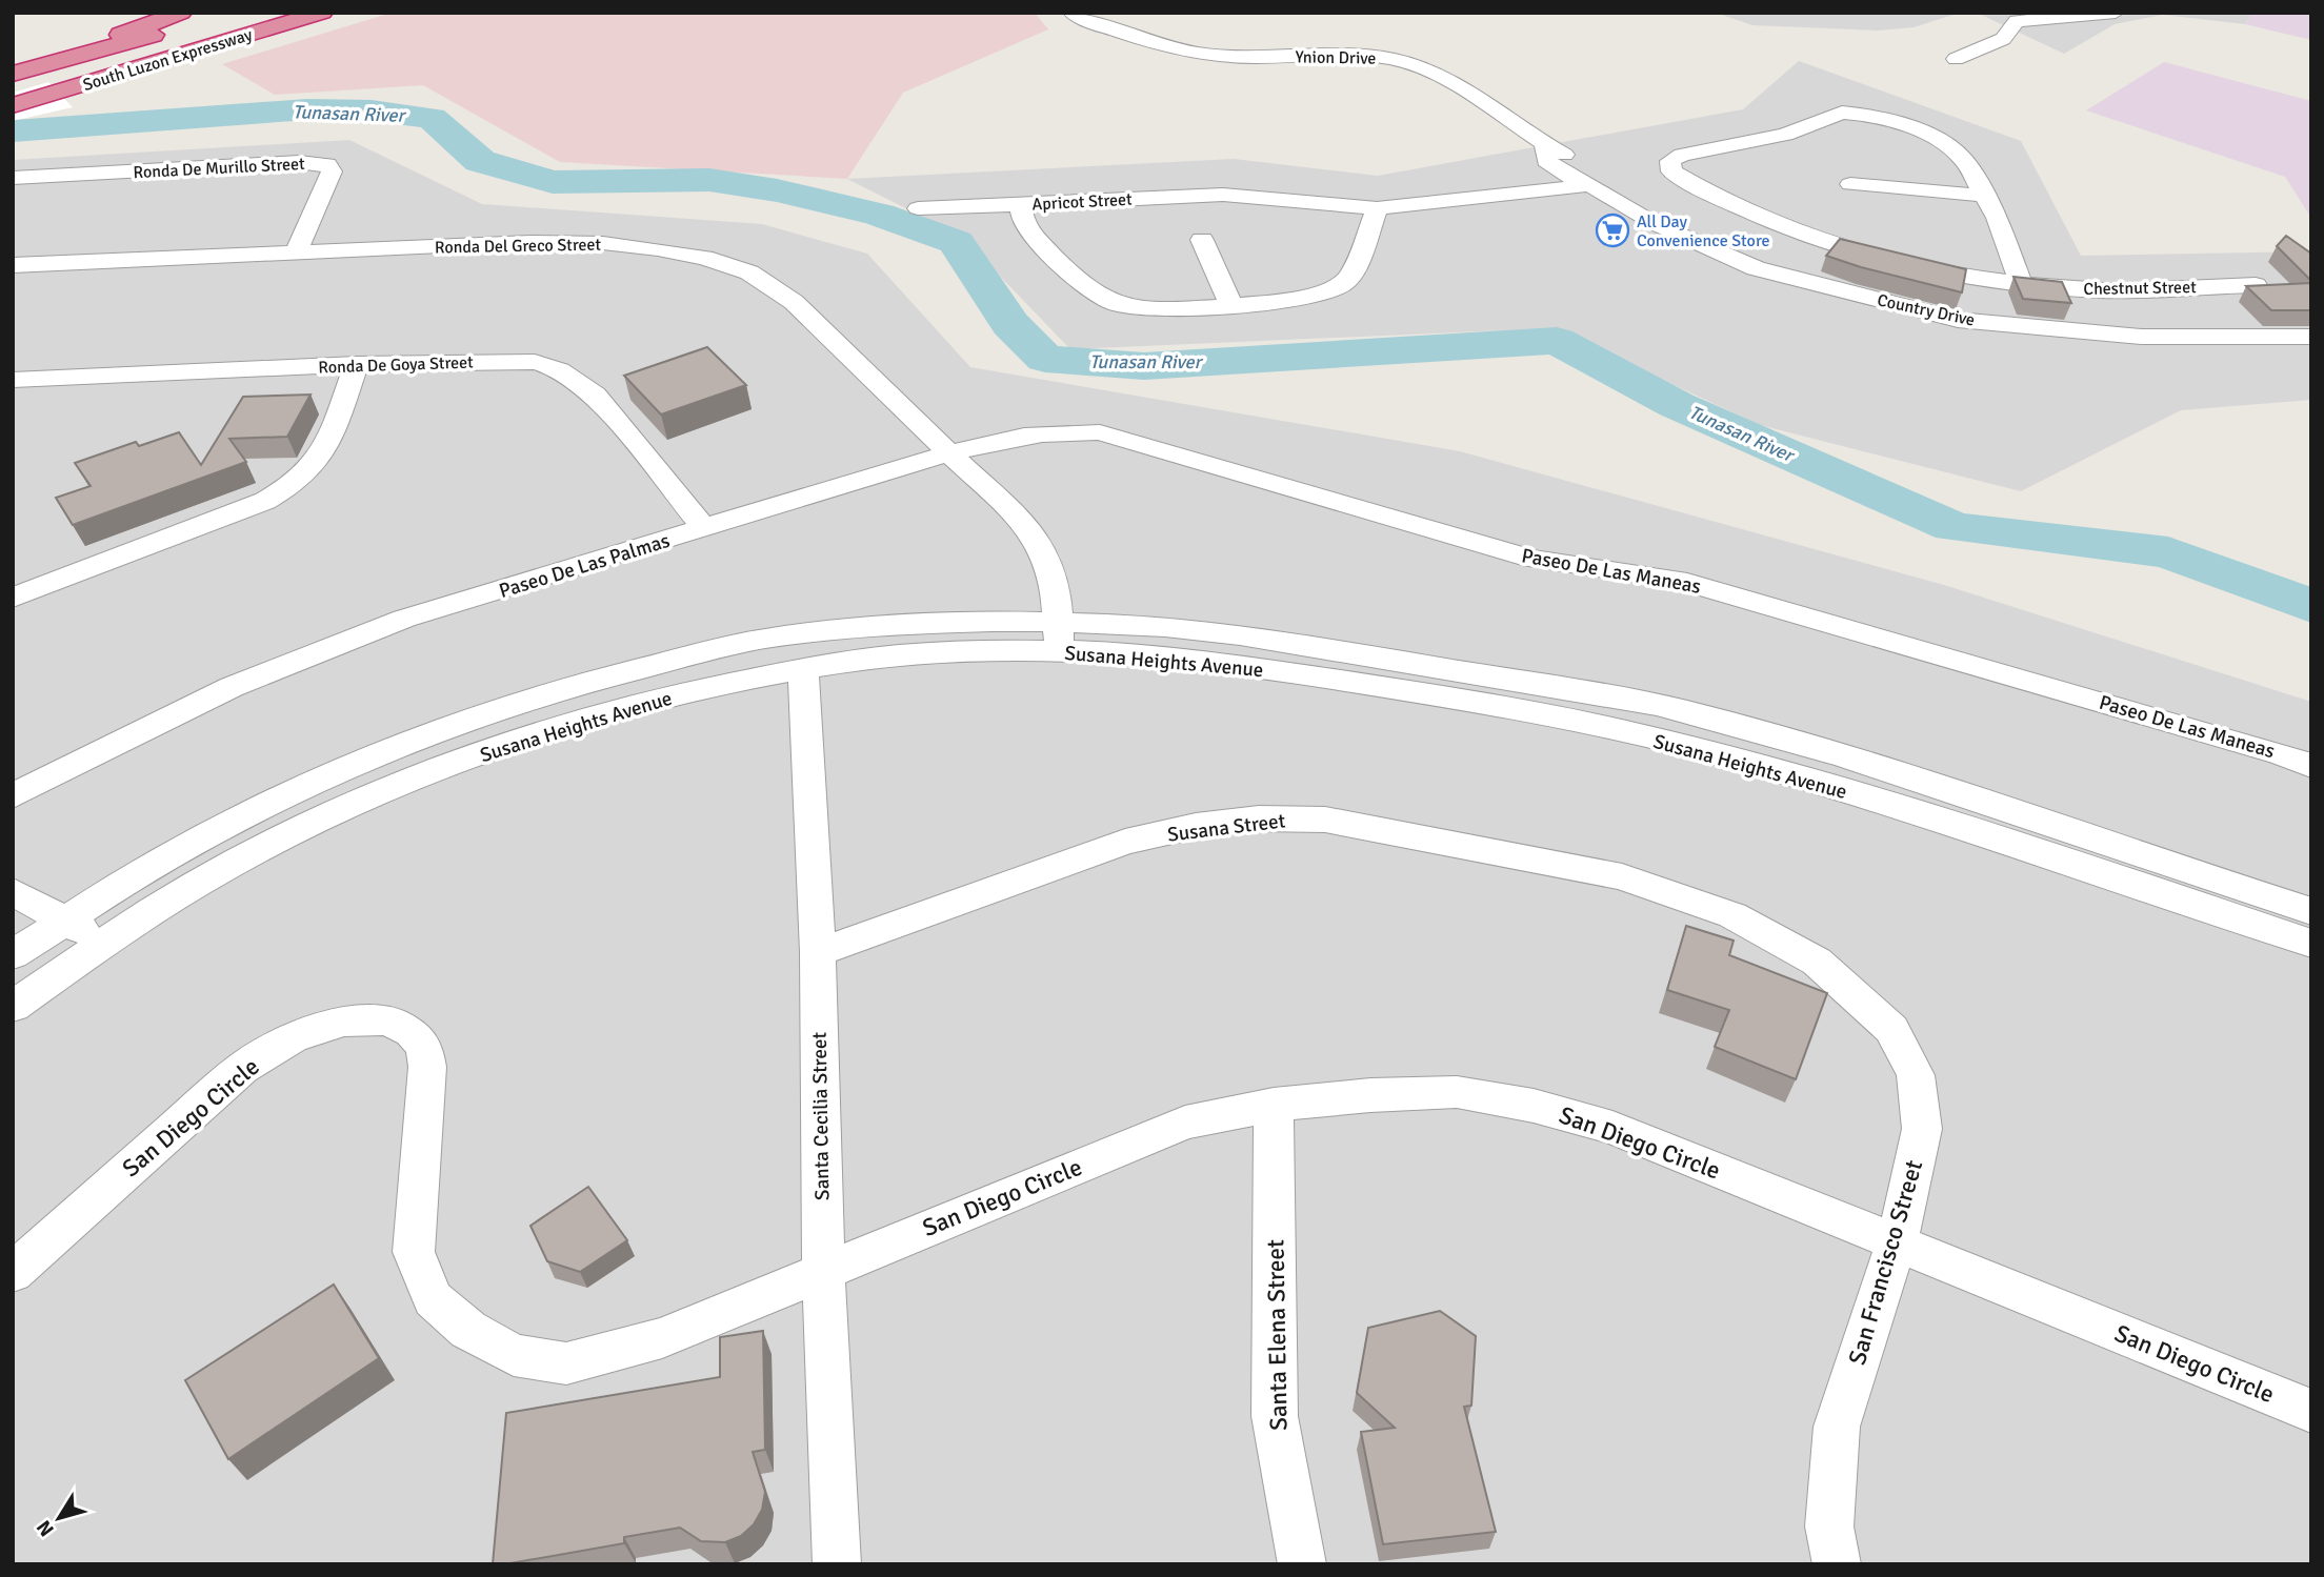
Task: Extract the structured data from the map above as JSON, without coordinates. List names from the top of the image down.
{
  "streets": {
    "highway": ["South Luzon Expressway"],
    "street": [
      "Ynion Drive",
      "Ronda De Murillo Street",
      "Apricot Street",
      "Ronda Del Greco Street",
      "Chestnut Street",
      "Country Drive",
      "Ronda De Goya Street",
      "Paseo De Las Palmas",
      "Paseo De Las Maneas",
      "Susana Heights Avenue",
      "Susana Street",
      "Santa Cecilia Street",
      "San Diego Circle",
      "San Francisco Street",
      "Santa Elena Street"
    ]
  },
  "crossings": [
    ["Ynion Drive", "Country Drive"],
    ["Ronda De Murillo Street", "Ronda Del Greco Street"],
    ["Apricot Street", "Country Drive"],
    ["Ronda Del Greco Street", "Paseo De Las Palmas"],
    ["Ronda Del Greco Street", "Paseo De Las Maneas"],
    ["Ronda De Goya Street", "Paseo De Las Palmas"],
    ["Paseo De Las Palmas", "Paseo De Las Maneas"],
    ["Susana Heights Avenue", "Santa Cecilia Street"],
    ["Susana Street", "Santa Cecilia Street"],
    ["Susana Street", "San Francisco Street"],
    ["Santa Cecilia Street", "San Diego Circle"],
    ["San Diego Circle", "San Francisco Street"],
    ["San Diego Circle", "Santa Elena Street"]
  ],
  "water": ["Tunasan River"],
  "places": {
    "supermarket": ["All Day Convenience Store"]
  },
  "north": "bottom left"
}
